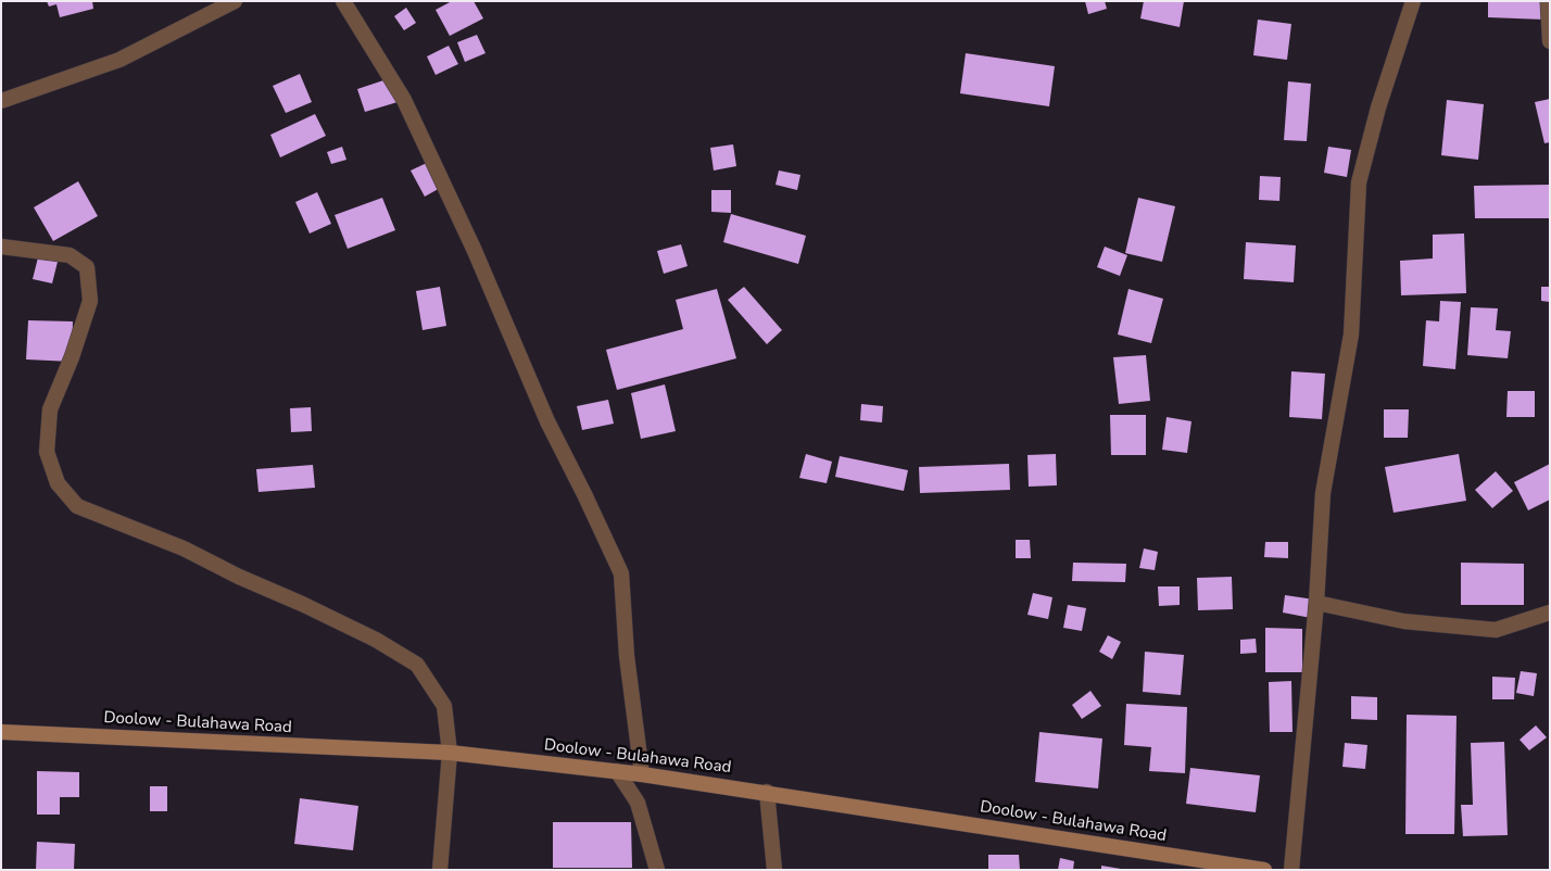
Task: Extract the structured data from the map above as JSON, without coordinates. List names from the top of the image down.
{
  "streets": {
    "main road": ["Doolow - Bulahawa Road"]
  }
}
